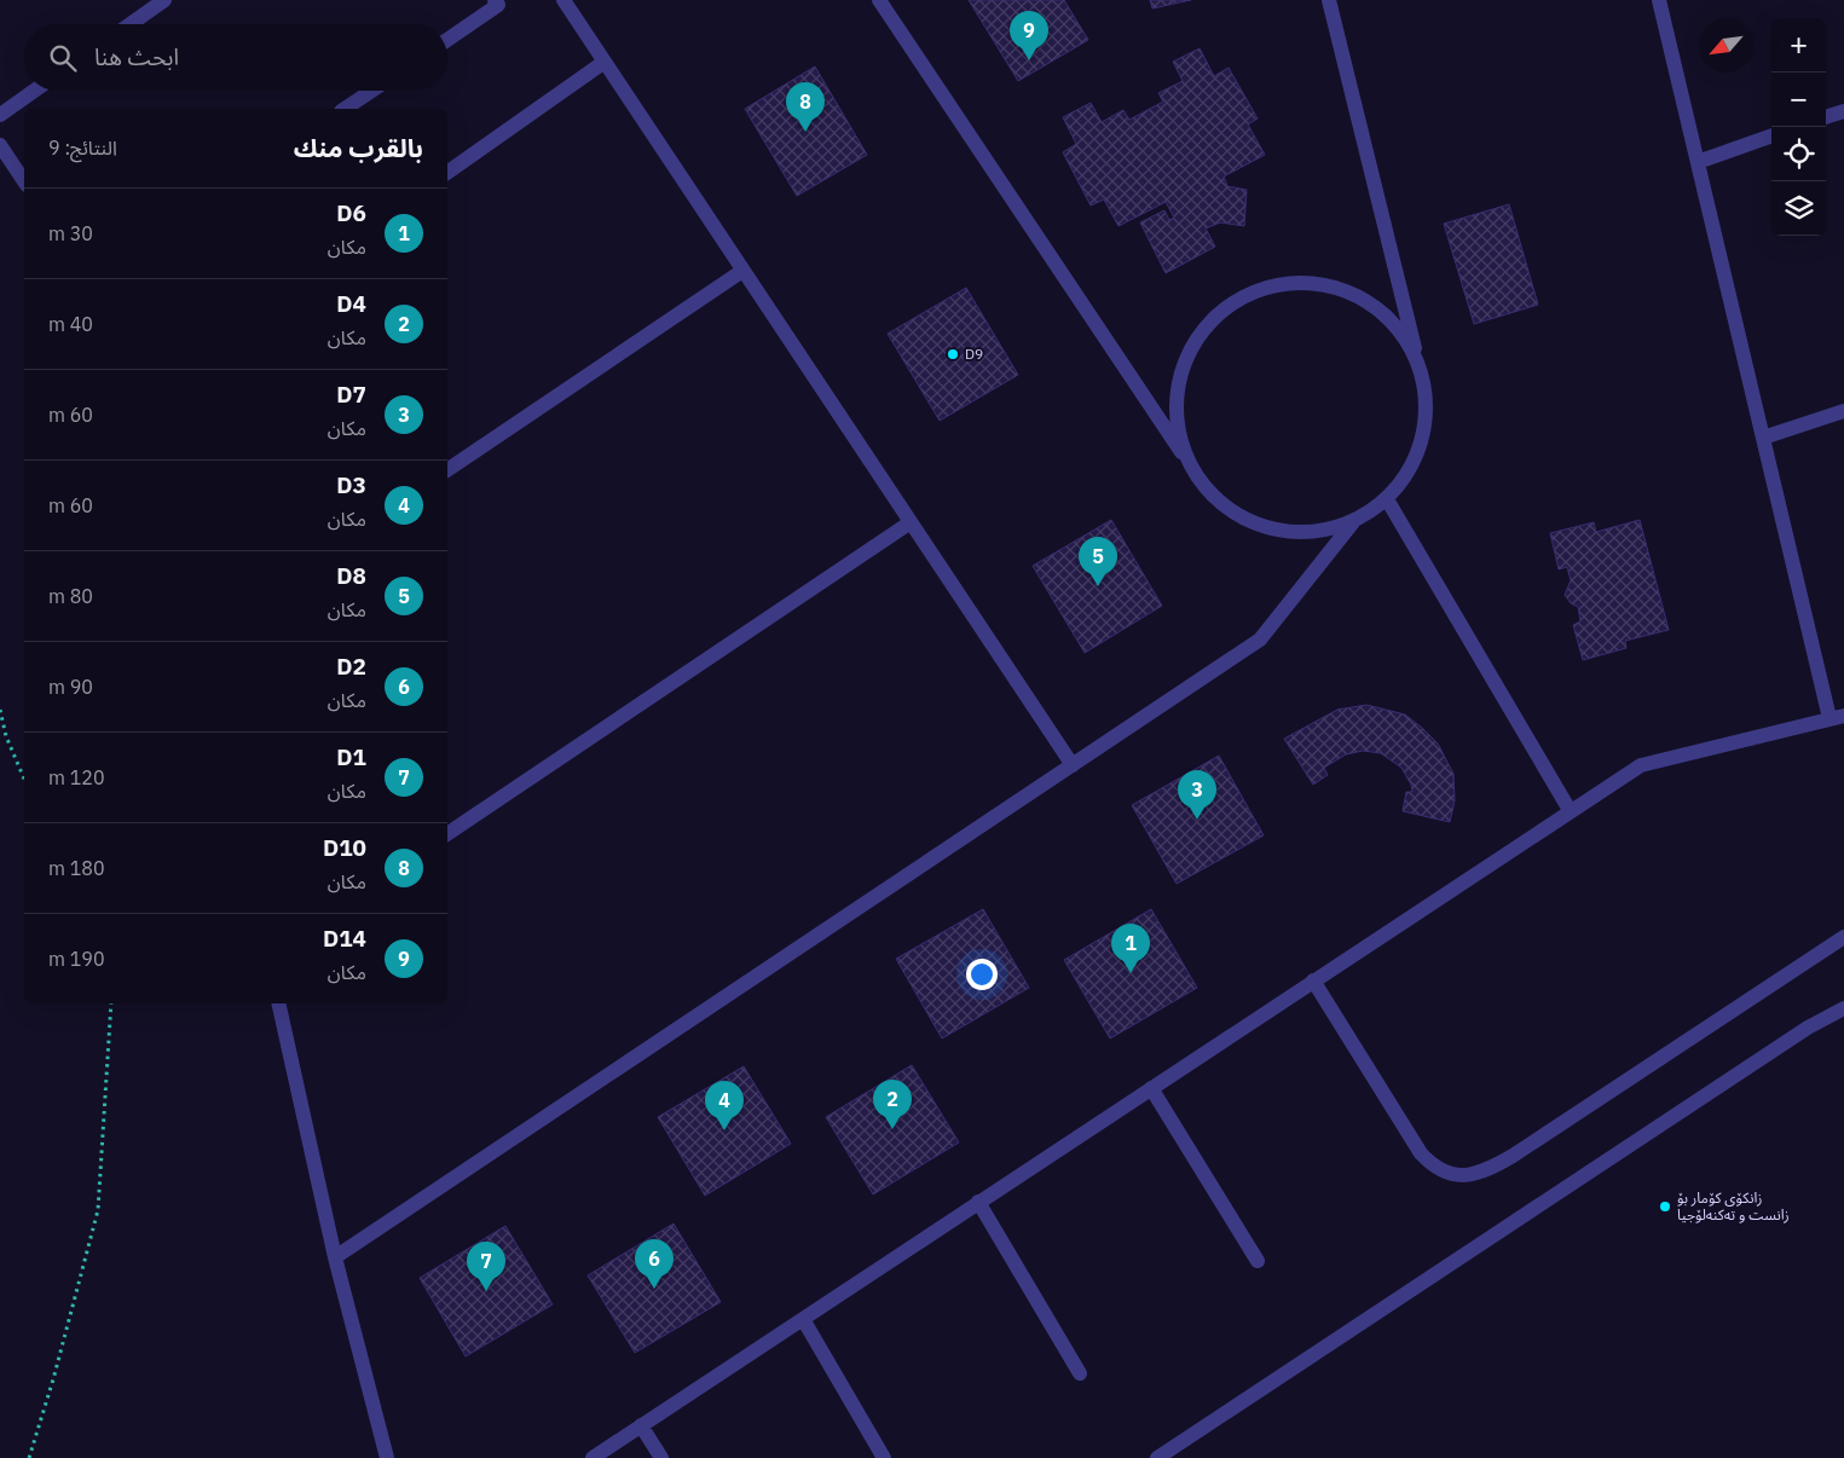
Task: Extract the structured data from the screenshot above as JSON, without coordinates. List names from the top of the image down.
{
  "places": ["D9", "زانکۆی کۆمار بۆ زانست و تەکنەلۆجیا"],
  "north": "bottom left",
  "page": {
    "pins": [
      "9",
      "8",
      "5",
      "3",
      "1",
      "2",
      "4",
      "6",
      "7"
    ],
    "map_buttons": ["+", "−"],
    "search": "ابحث هنا",
    "heading": ["بالقرب منك", "النتائج: 9"],
    "list": [
      {
        "mark": "1",
        "name": "D6",
        "note": "مكان",
        "value": "30 m"
      },
      {
        "mark": "2",
        "name": "D4",
        "note": "مكان",
        "value": "40 m"
      },
      {
        "mark": "3",
        "name": "D7",
        "note": "مكان",
        "value": "60 m"
      },
      {
        "mark": "4",
        "name": "D3",
        "note": "مكان",
        "value": "60 m"
      },
      {
        "mark": "5",
        "name": "D8",
        "note": "مكان",
        "value": "80 m"
      },
      {
        "mark": "6",
        "name": "D2",
        "note": "مكان",
        "value": "90 m"
      },
      {
        "mark": "7",
        "name": "D1",
        "note": "مكان",
        "value": "120 m"
      },
      {
        "mark": "8",
        "name": "D10",
        "note": "مكان",
        "value": "180 m"
      },
      {
        "mark": "9",
        "name": "D14",
        "note": "مكان",
        "value": "190 m"
      }
    ]
  }
}
